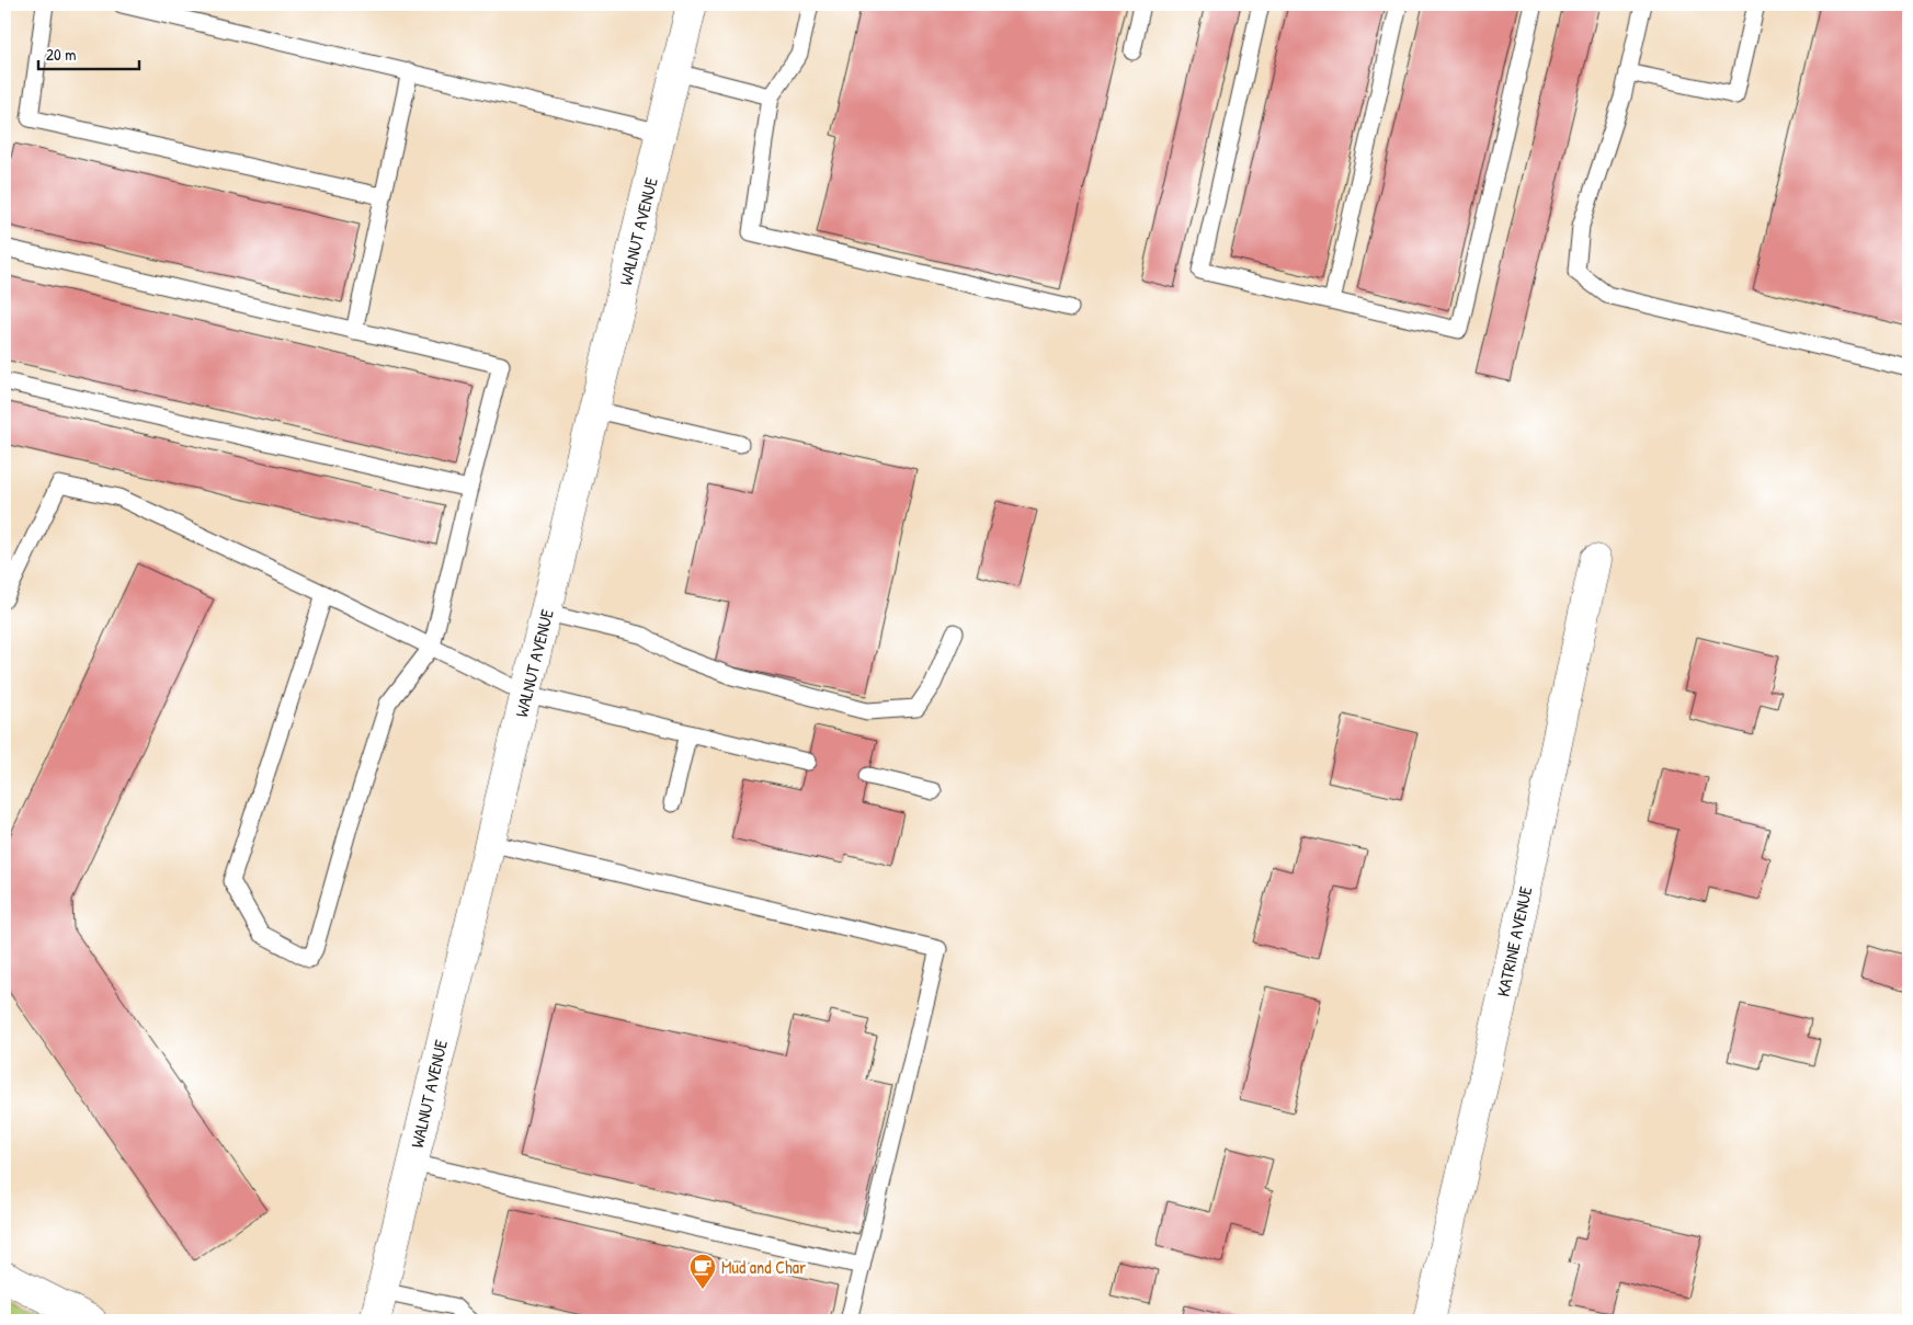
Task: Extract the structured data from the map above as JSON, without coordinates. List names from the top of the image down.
{
  "streets": {
    "street": ["WALNUT AVENUE", "KATRINE AVENUE"]
  },
  "places": {
    "cafe": ["Mud and Char"]
  },
  "scale_bar": "20 m"
}
